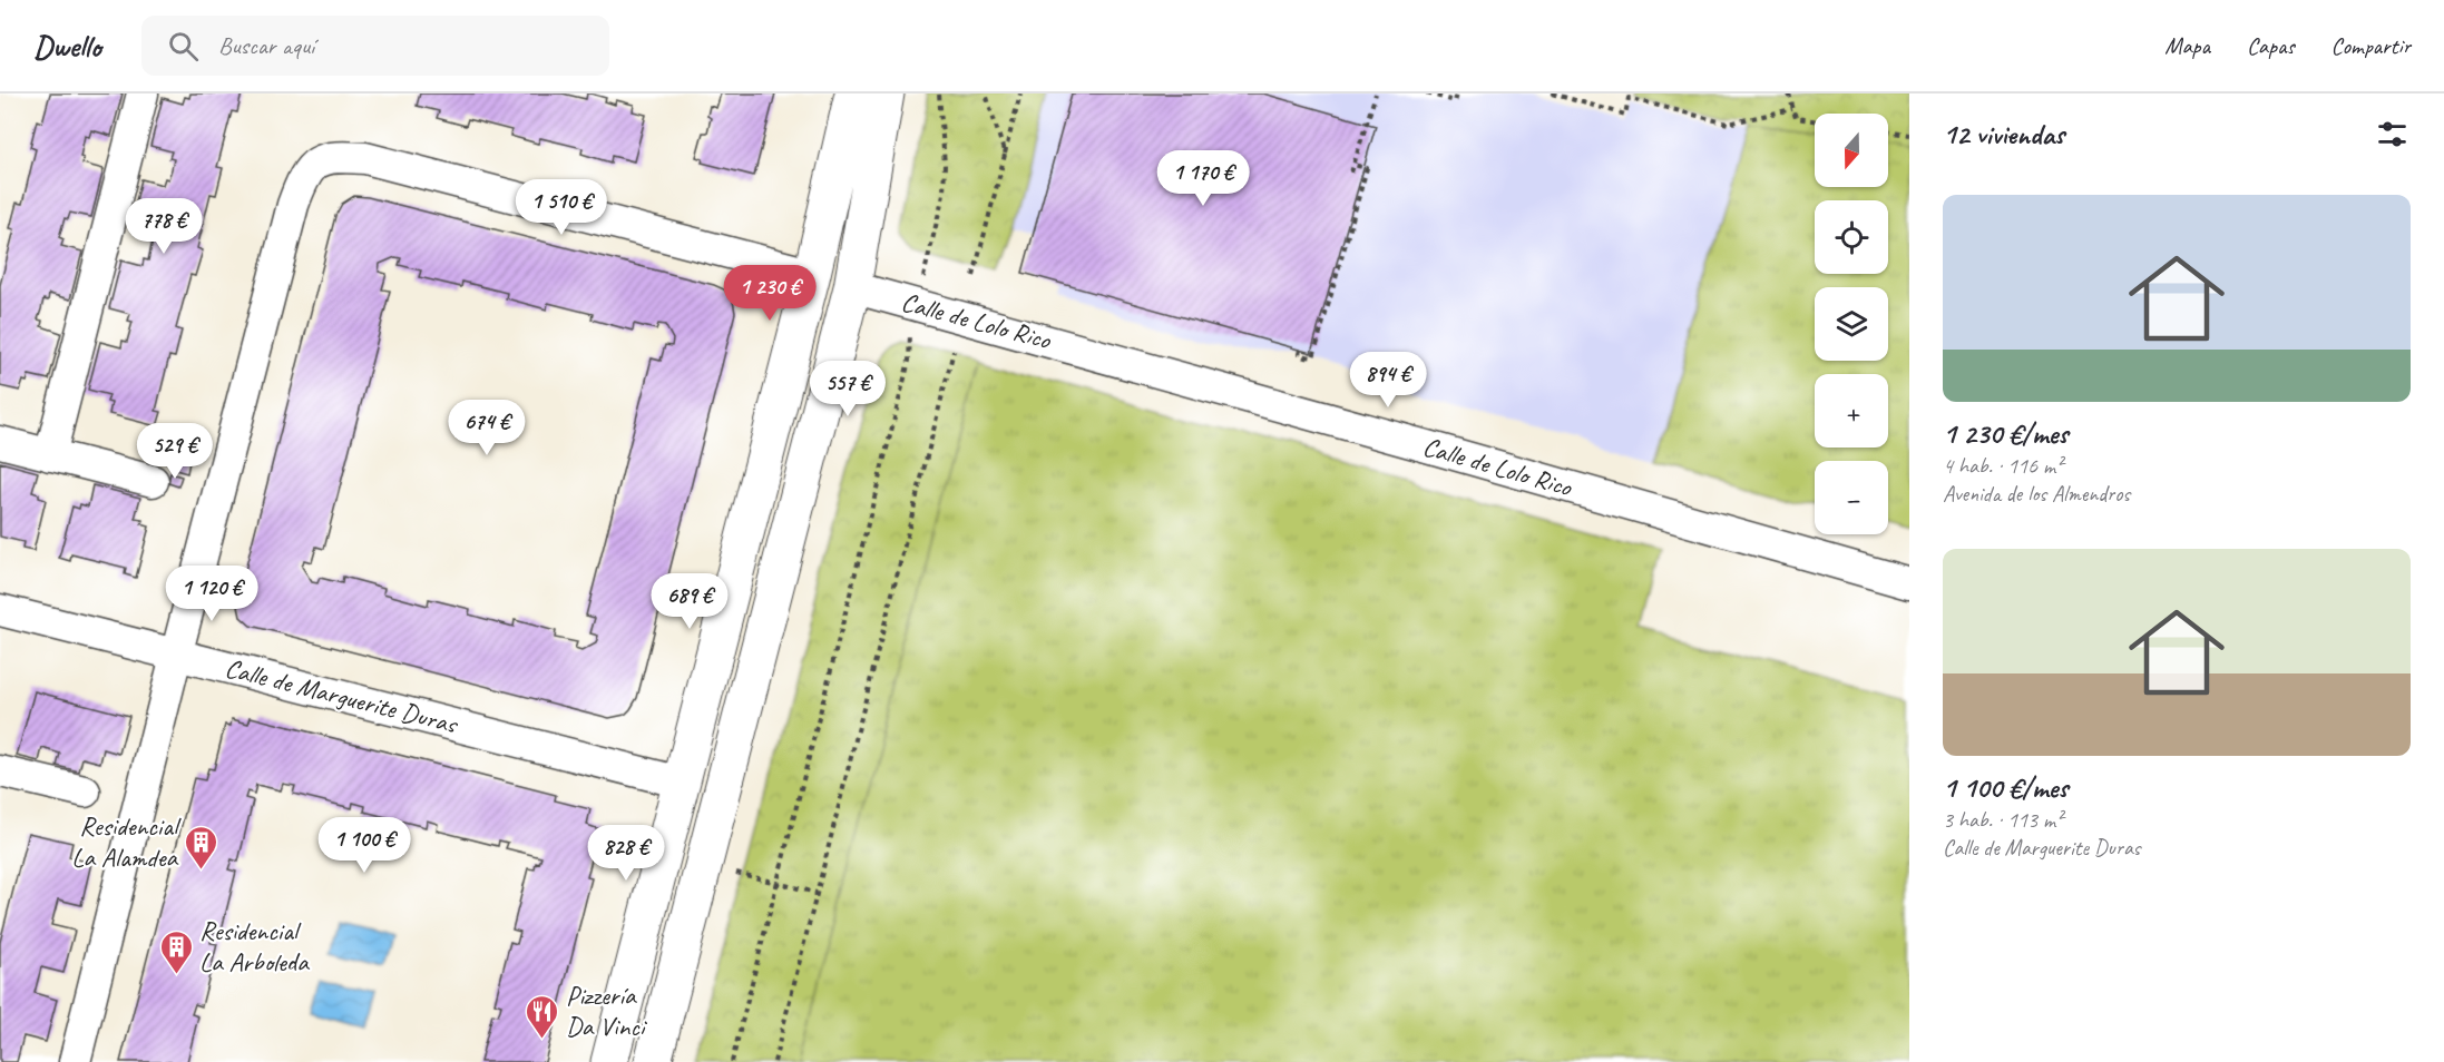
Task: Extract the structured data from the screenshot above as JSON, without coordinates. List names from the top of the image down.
{
  "streets": {
    "street": ["Calle de Lolo Rico", "Calle de Marguerite Duras"]
  },
  "places": {
    "building": ["Residencial La Alamdea", "Residencial La Arboleda"],
    "restaurant": ["Pizzería Da Vinci"]
  },
  "north": "bottom",
  "page": {
    "header": "Dwello",
    "search": "Buscar aquí",
    "nav": ["Mapa", "Capas", "Compartir"],
    "heading": "12 viviendas",
    "map_buttons": ["+", "−"],
    "price": [
      "1 170 €",
      "1 510 €",
      "778 €",
      "1 230 €",
      "894 €",
      "557 €",
      "674 €",
      "529 €",
      "1 120 €",
      "689 €",
      "1 100 €",
      "828 €"
    ],
    "list": [
      {
        "name": "1 230 €/mes",
        "note": "4 hab. · 116 m² · Avenida de los Almendros"
      },
      {
        "name": "1 100 €/mes",
        "note": "3 hab. · 113 m² · Calle de Marguerite Duras"
      }
    ]
  }
}
